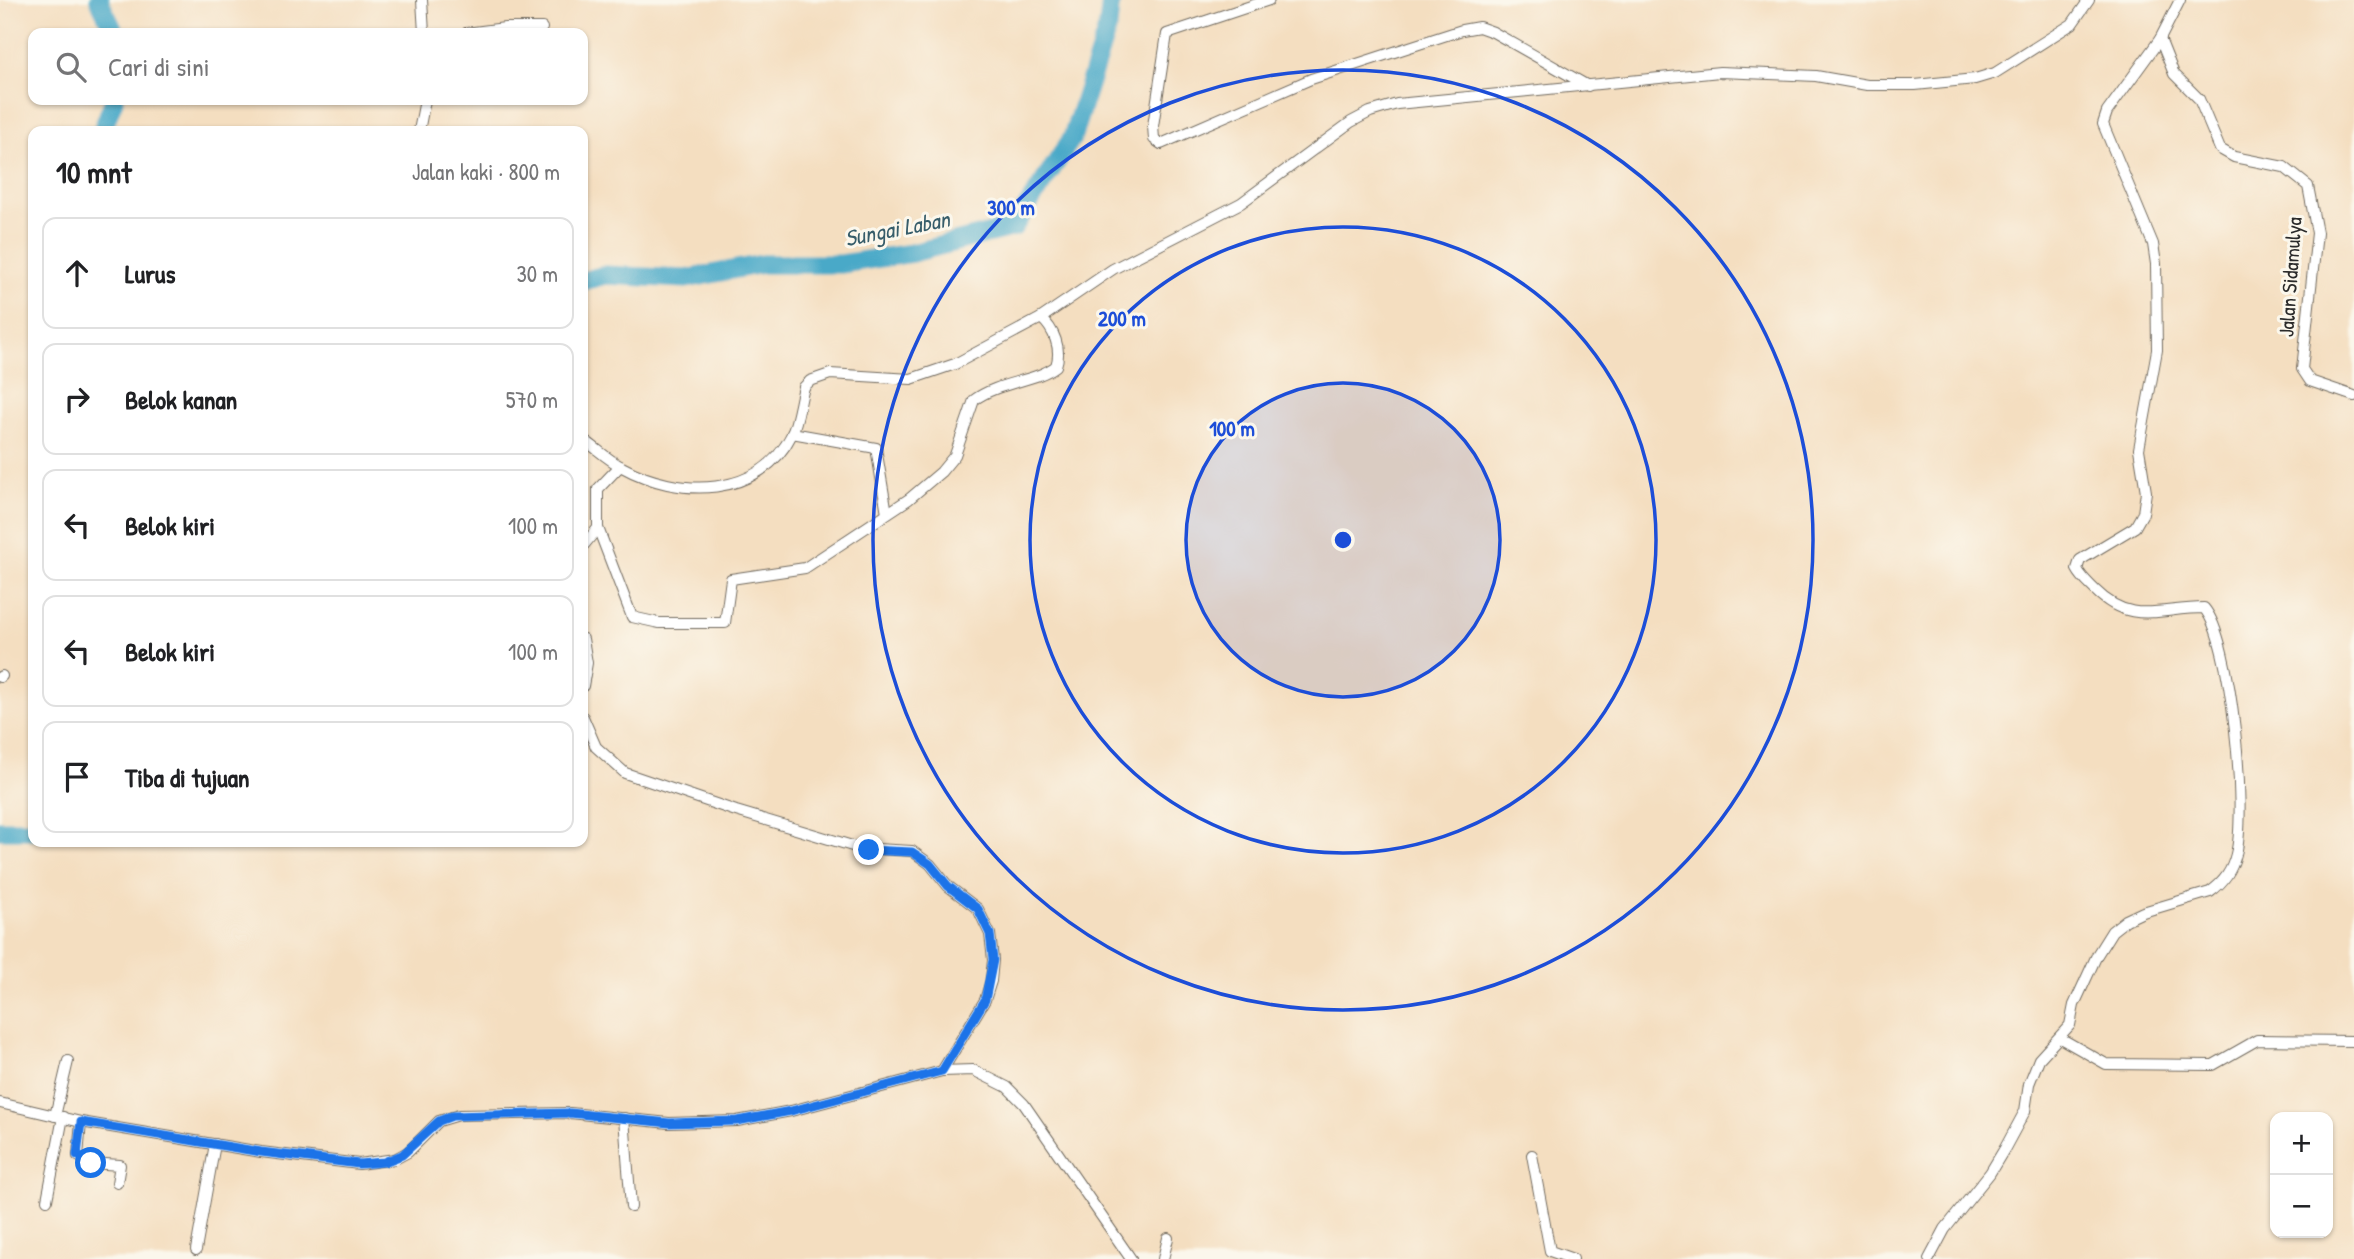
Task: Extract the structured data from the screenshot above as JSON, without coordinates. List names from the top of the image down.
{
  "streets": {
    "street": ["Jalan Sidamulya"]
  },
  "water": ["Sungai Laban"],
  "page": {
    "search": "Cari di sini",
    "heading": ["10 mnt", "Jalan kaki · 800 m"],
    "list": [
      ["Lurus", "30 m"],
      ["Belok kanan", "570 m"],
      ["Belok kiri", "100 m"],
      ["Belok kiri", "100 m"],
      "Tiba di tujuan"
    ],
    "map_buttons": ["+", "−"]
  },
  "rings": ["300 m", "200 m", "100 m"]
}
